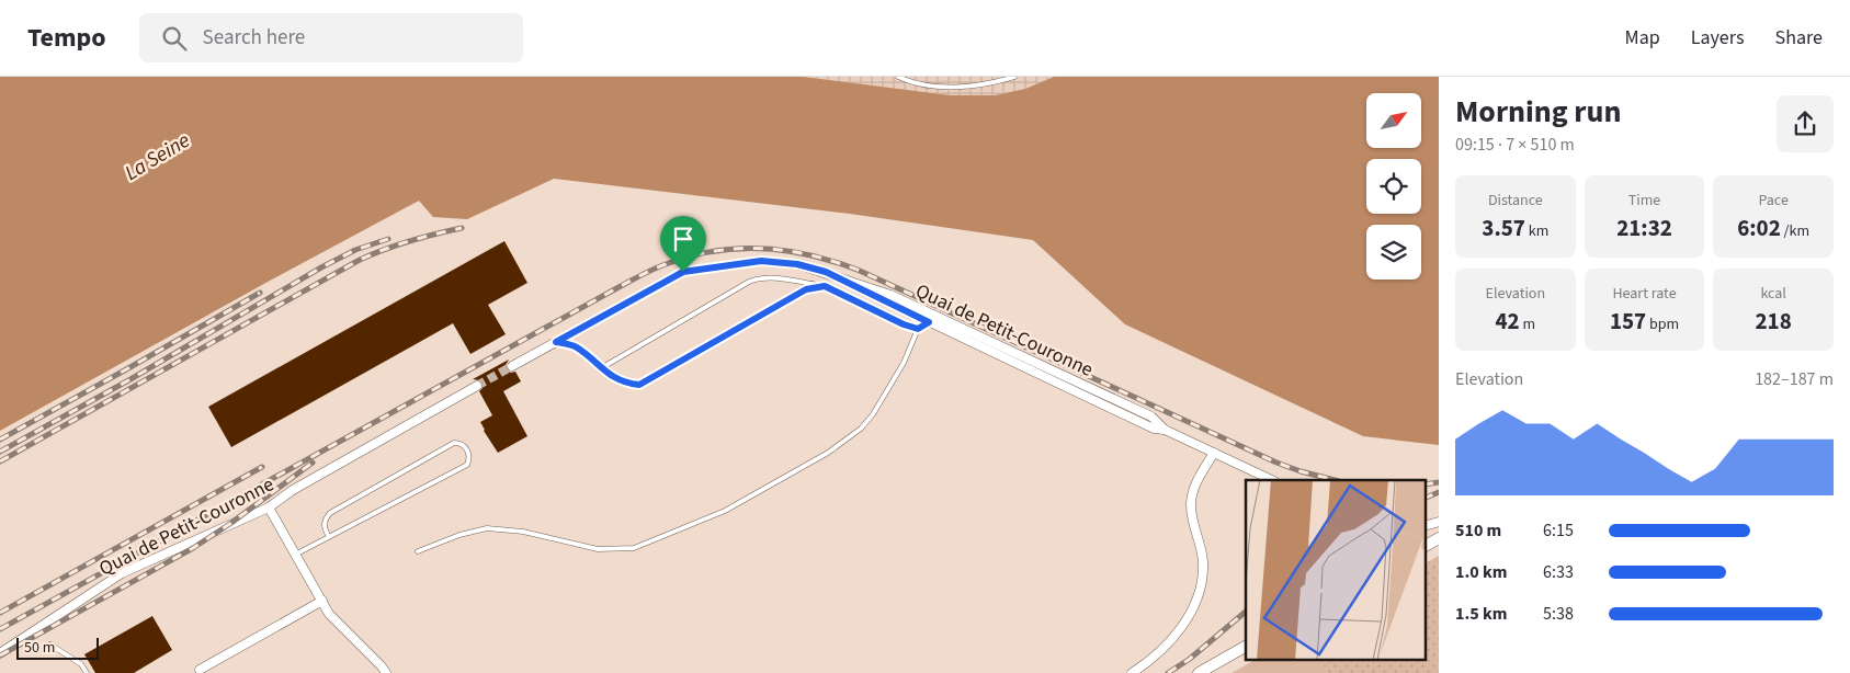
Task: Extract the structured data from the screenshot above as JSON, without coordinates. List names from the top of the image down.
{
  "streets": {
    "street": ["Quai de Petit-Couronne"]
  },
  "water": ["La Seine"],
  "scale_bar": "50 m",
  "north": "top right",
  "page": {
    "header": "Tempo",
    "search": "Search here",
    "nav": ["Map", "Layers", "Share"],
    "heading": ["Morning run", "09:15 · 7 × 510 m"],
    "stats": [
      ["Distance", "3.57 km"],
      ["Time", "21:32"],
      ["Pace", "6:02 /km"],
      ["Elevation", "42 m"],
      ["Heart rate", "157 bpm"],
      ["kcal", "218"]
    ],
    "chart": ["Elevation", "182–187 m"],
    "list": [
      {
        "name": "510 m",
        "note": "6:15"
      },
      {
        "name": "1.0 km",
        "note": "6:33"
      },
      {
        "name": "1.5 km",
        "note": "5:38"
      }
    ],
    "scale": "50 m"
  }
}
